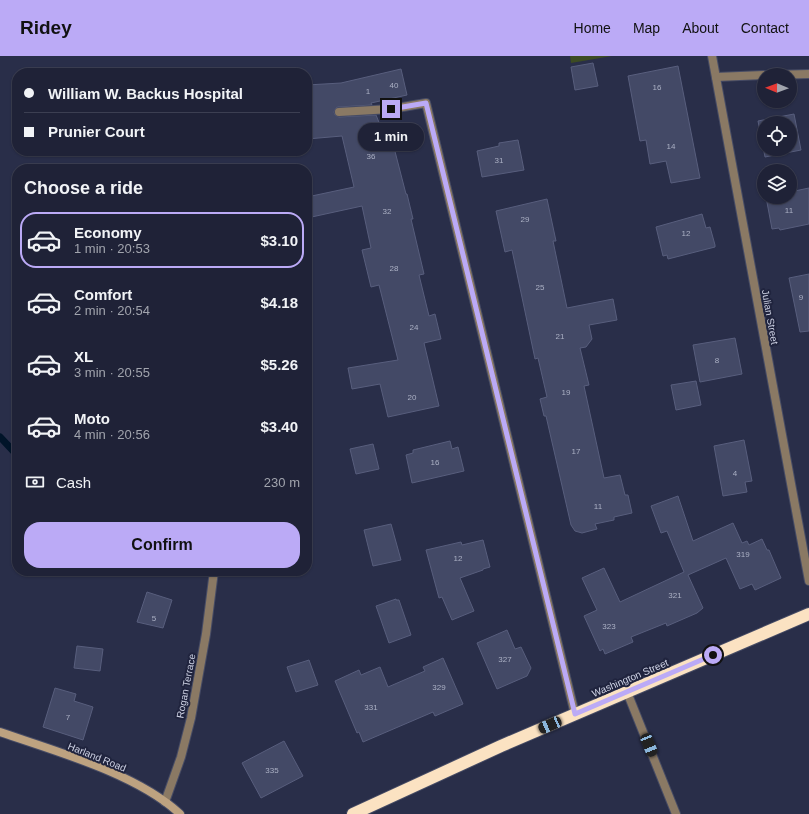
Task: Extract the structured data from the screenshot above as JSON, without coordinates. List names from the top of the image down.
{
  "streets": {
    "highway": ["Washington Street"],
    "main road": ["Harland Road"],
    "street": ["Julian Street", "Rogan Terrace"]
  },
  "crossings": [
    ["Rogan Terrace", "Harland Road"]
  ],
  "house_numbers": [
    "40",
    "16",
    "1",
    "14",
    "36",
    "31",
    "11",
    "32",
    "29",
    "12",
    "28",
    "25",
    "9",
    "24",
    "21",
    "8",
    "19",
    "20",
    "17",
    "16",
    "4",
    "11",
    "319",
    "12",
    "321",
    "5",
    "323",
    "327",
    "329",
    "331",
    "7",
    "335"
  ],
  "north": "left",
  "page": {
    "header": "Ridey",
    "nav": [
      "Home",
      "Map",
      "About",
      "Contact"
    ],
    "banner": ["William W. Backus Hospital", "Prunier Court"],
    "bubble": "1 min",
    "heading": "Choose a ride",
    "list": [
      {
        "name": "Economy",
        "note": "1 min · 20:53",
        "value": "$3.10"
      },
      {
        "name": "Comfort",
        "note": "2 min · 20:54",
        "value": "$4.18"
      },
      {
        "name": "XL",
        "note": "3 min · 20:55",
        "value": "$5.26"
      },
      {
        "name": "Moto",
        "note": "4 min · 20:56",
        "value": "$3.40"
      }
    ],
    "pay": ["Cash", "230 m"],
    "buttons": "Confirm"
  }
}
